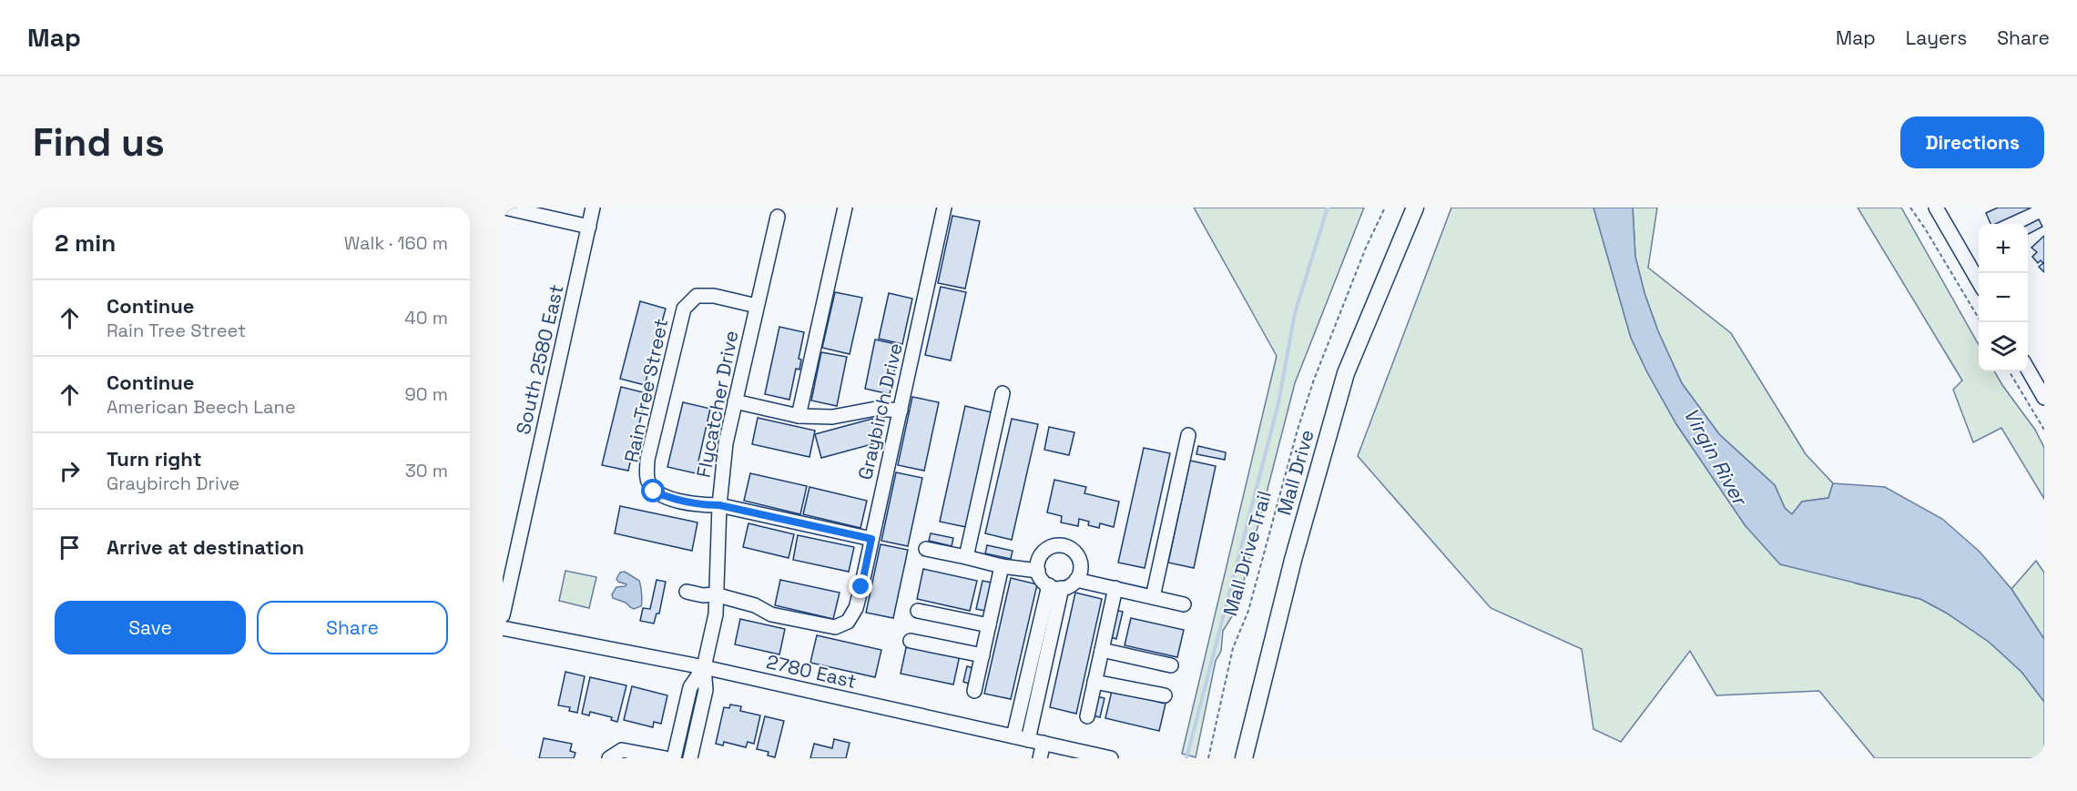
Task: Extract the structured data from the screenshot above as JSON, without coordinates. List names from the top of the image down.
{
  "streets": {
    "main road": ["Mall Drive"],
    "street": [
      "South 2580 East",
      "Rain Tree Street",
      "Flycatcher Drive",
      "Graybirch Drive",
      "2780 East"
    ],
    "path": ["Mall Drive Trail"]
  },
  "crossings": [
    ["Rain Tree Street", "Flycatcher Drive"],
    ["Flycatcher Drive", "Graybirch Drive"],
    ["Flycatcher Drive", "2780 East"]
  ],
  "water": ["Virgin River"],
  "page": {
    "header": "Map",
    "nav": ["Map", "Layers", "Share"],
    "buttons": [
      "Directions",
      ["Save", "Share"]
    ],
    "title": "Find us",
    "heading": ["2 min", "Walk · 160 m"],
    "map_buttons": ["+", "−"],
    "list": [
      ["Continue", "Rain Tree Street", "40 m"],
      ["Continue", "American Beech Lane", "90 m"],
      ["Turn right", "Graybirch Drive", "30 m"],
      "Arrive at destination"
    ]
  }
}
